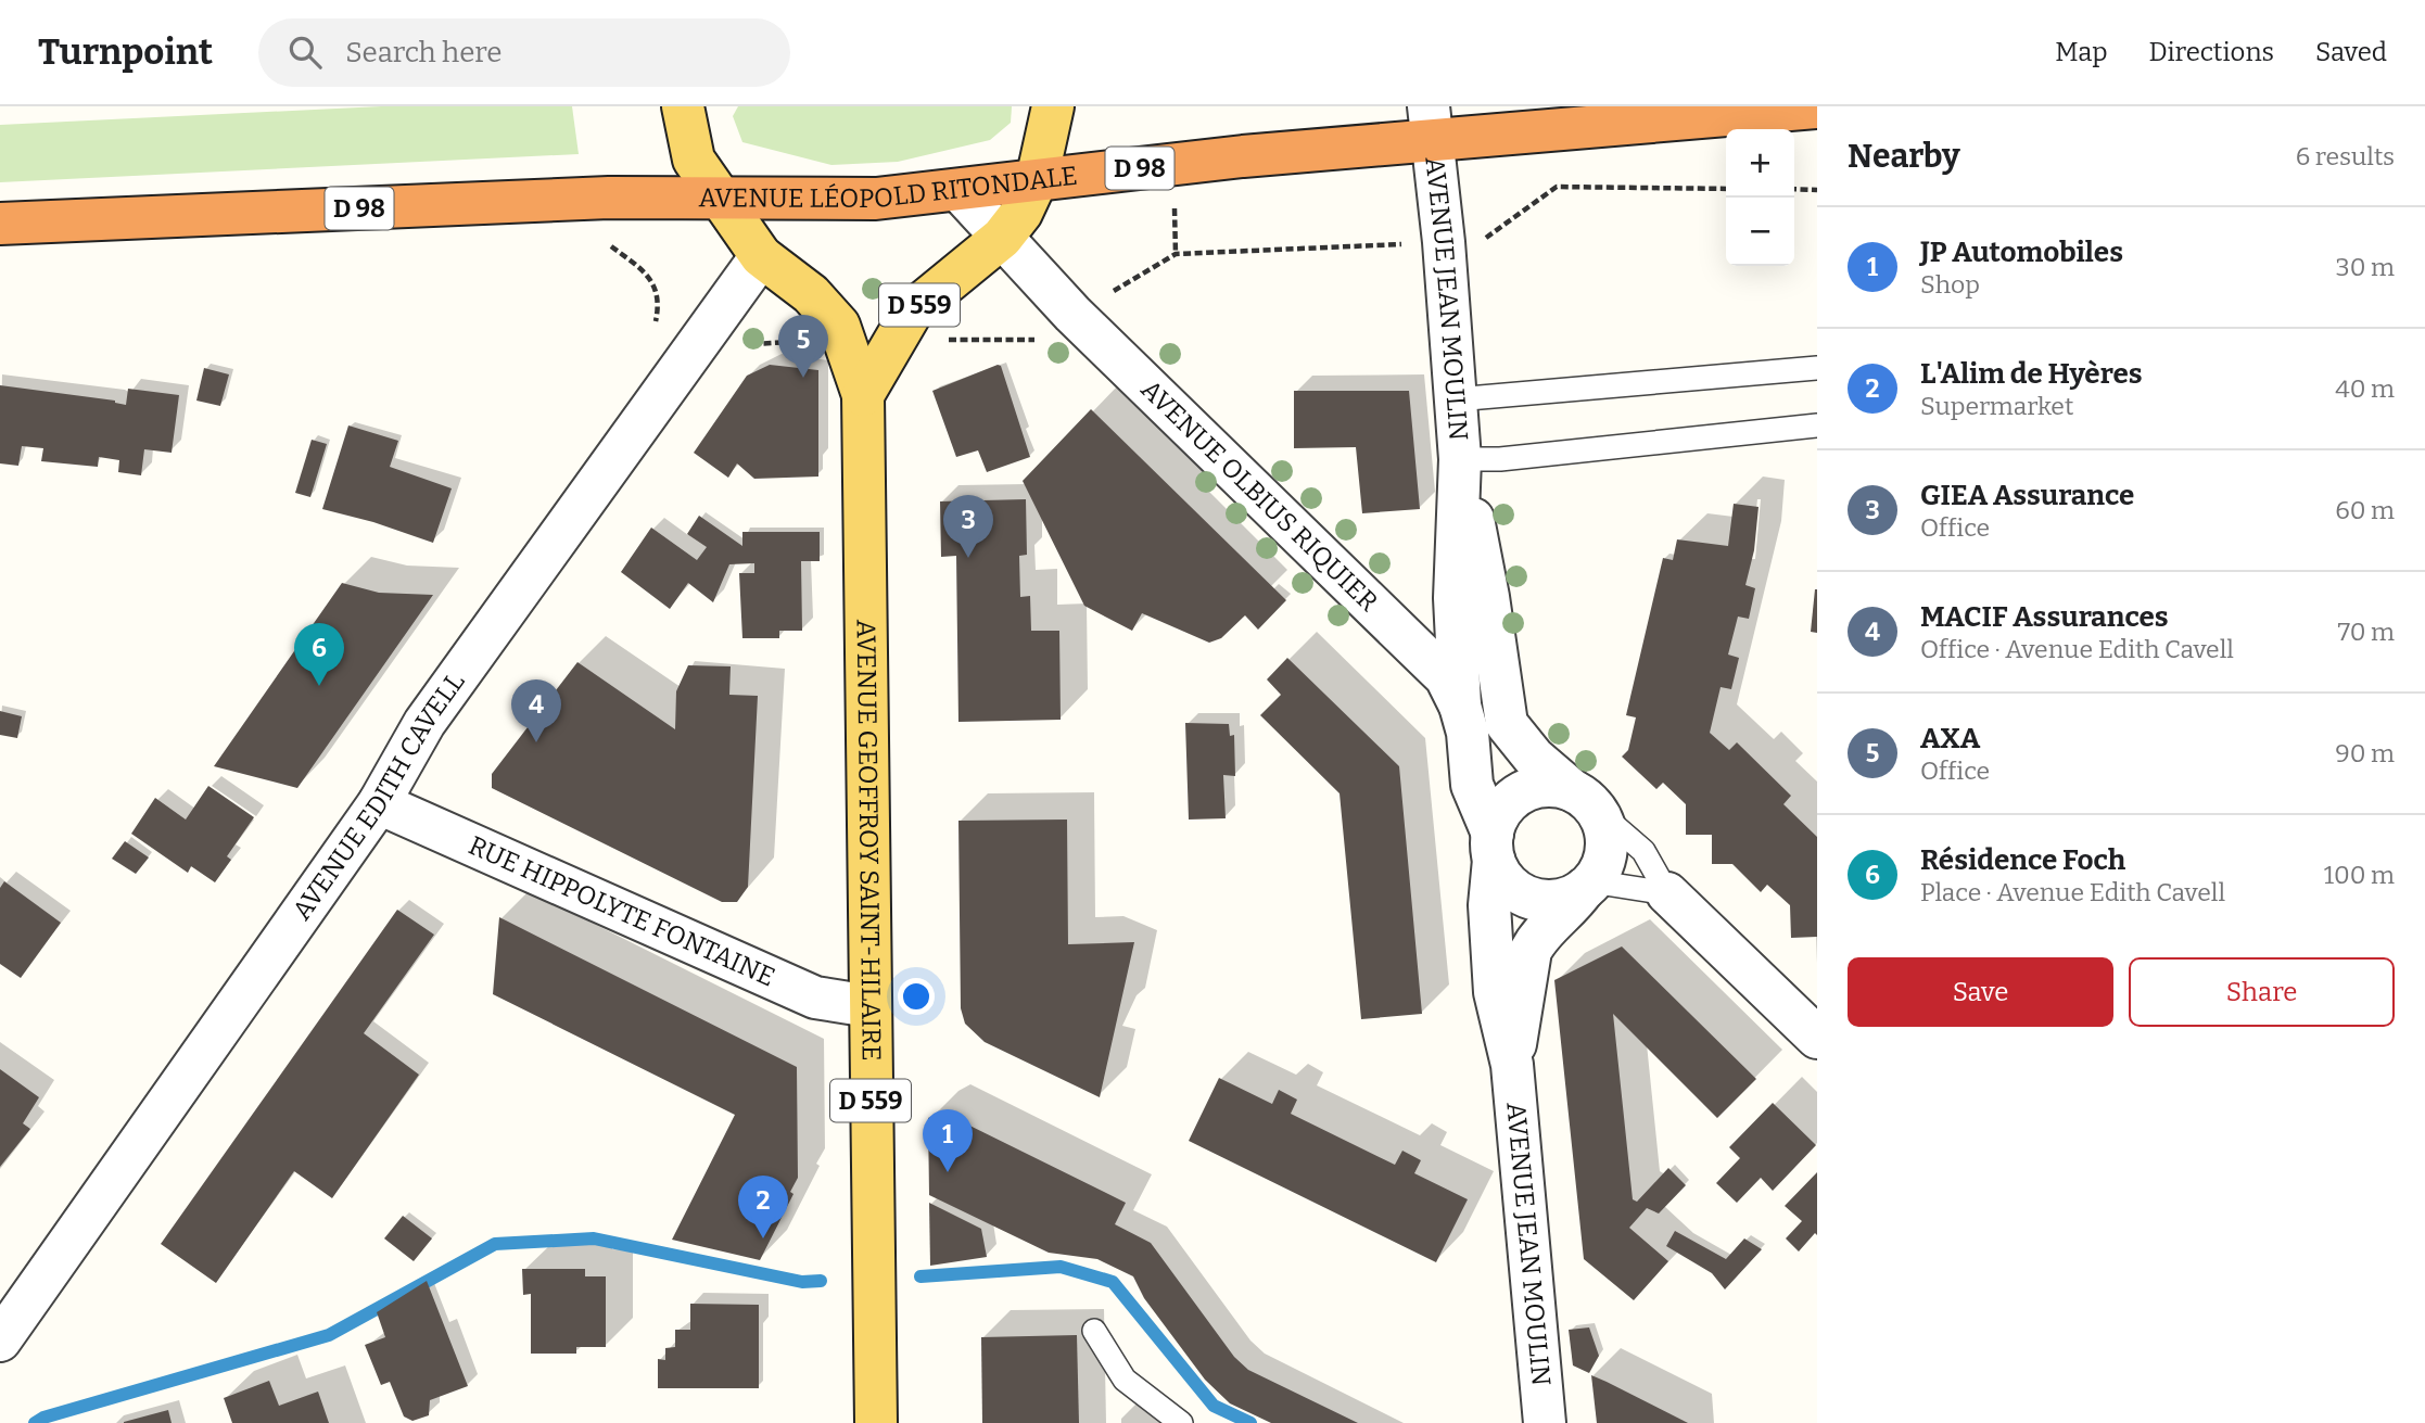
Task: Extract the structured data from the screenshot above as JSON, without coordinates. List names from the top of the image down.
{
  "streets": {
    "highway": ["D 98", "AVENUE LÉOPOLD RITONDALE"],
    "main road": ["D 559", "AVENUE GEOFFROY SAINT-HILAIRE"],
    "street": [
      "AVENUE JEAN MOULIN",
      "AVENUE OLBIUS RIQUIER",
      "AVENUE EDITH CAVELL",
      "RUE HIPPOLYTE FONTAINE"
    ]
  },
  "crossings": [
    ["AVENUE LÉOPOLD RITONDALE", "AVENUE JEAN MOULIN"],
    ["AVENUE LÉOPOLD RITONDALE", "D 559"],
    ["AVENUE LÉOPOLD RITONDALE", "AVENUE OLBIUS RIQUIER"],
    ["AVENUE LÉOPOLD RITONDALE", "AVENUE GEOFFROY SAINT-HILAIRE"],
    ["AVENUE JEAN MOULIN", "AVENUE OLBIUS RIQUIER"],
    ["D 559", "AVENUE OLBIUS RIQUIER"],
    ["D 559", "AVENUE GEOFFROY SAINT-HILAIRE"],
    ["AVENUE EDITH CAVELL", "AVENUE GEOFFROY SAINT-HILAIRE"],
    ["AVENUE EDITH CAVELL", "RUE HIPPOLYTE FONTAINE"],
    ["AVENUE GEOFFROY SAINT-HILAIRE", "RUE HIPPOLYTE FONTAINE"]
  ],
  "page": {
    "header": "Turnpoint",
    "search": "Search here",
    "nav": ["Map", "Directions", "Saved"],
    "heading": ["Nearby", "6 results"],
    "map_buttons": ["+", "−"],
    "list": [
      {
        "mark": "1",
        "name": "JP Automobiles",
        "note": "Shop",
        "value": "30 m"
      },
      {
        "mark": "2",
        "name": "L'Alim de Hyères",
        "note": "Supermarket",
        "value": "40 m"
      },
      {
        "mark": "3",
        "name": "GIEA Assurance",
        "note": "Office",
        "value": "60 m"
      },
      {
        "mark": "4",
        "name": "MACIF Assurances",
        "note": "Office · Avenue Edith Cavell",
        "value": "70 m"
      },
      {
        "mark": "5",
        "name": "AXA",
        "note": "Office",
        "value": "90 m"
      },
      {
        "mark": "6",
        "name": "Résidence Foch",
        "note": "Place · Avenue Edith Cavell",
        "value": "100 m"
      }
    ],
    "pins": [
      "5",
      "3",
      "6",
      "4",
      "1",
      "2"
    ],
    "buttons": ["Save", "Share"]
  }
}
